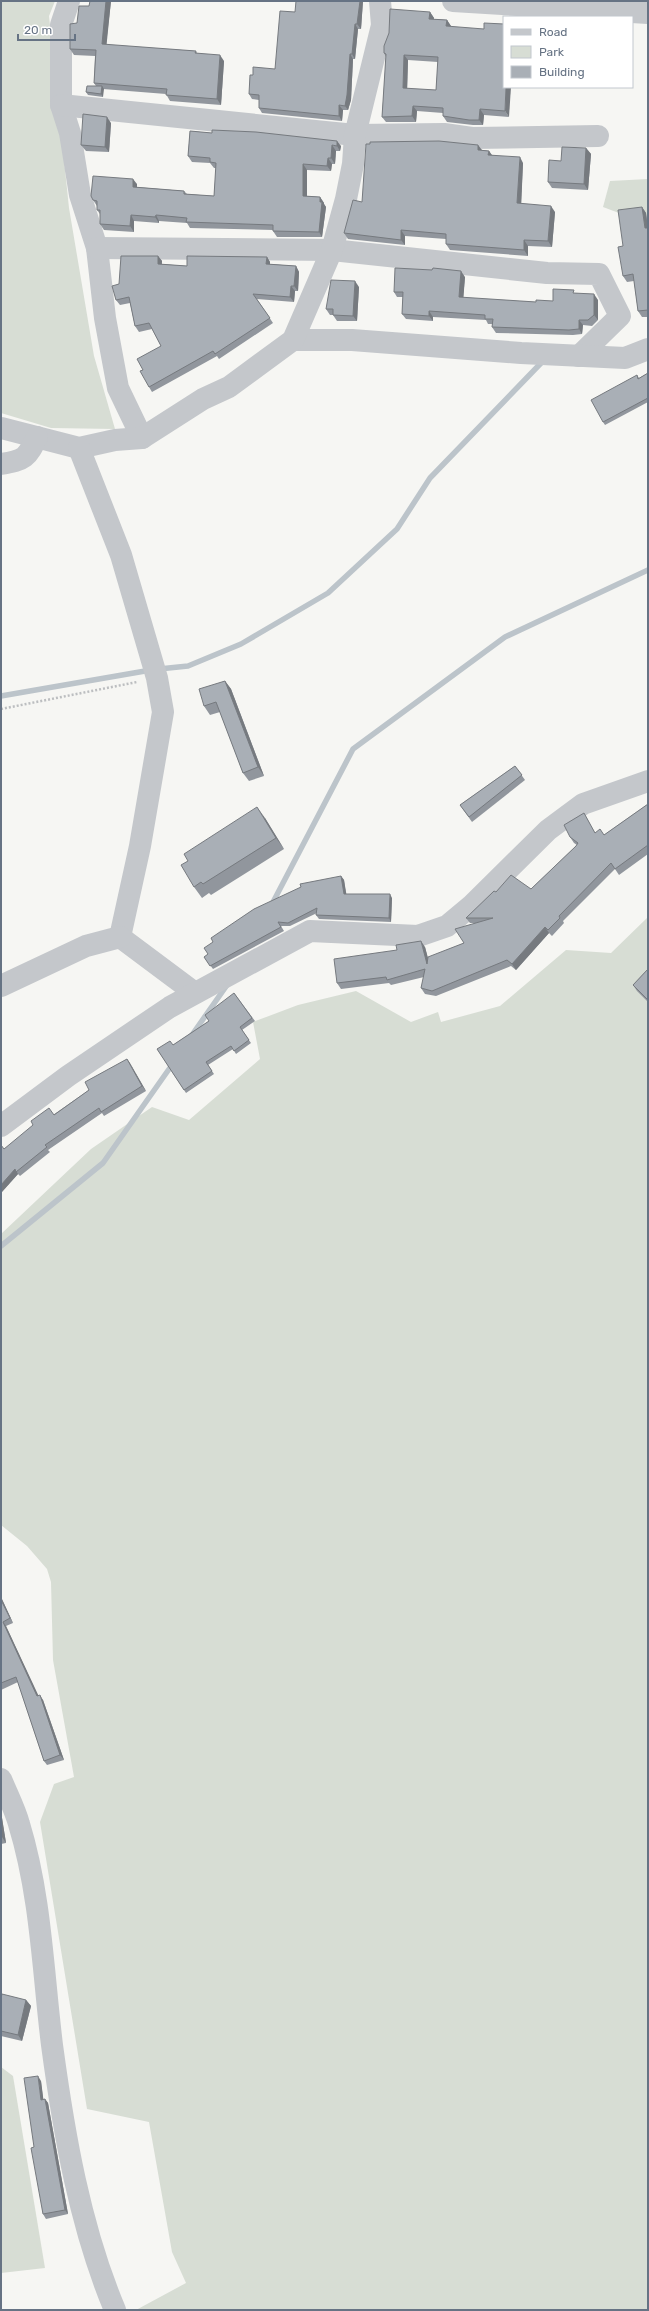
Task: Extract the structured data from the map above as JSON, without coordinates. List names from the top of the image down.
{
  "legend": ["Road", "Park", "Building"],
  "scale_bar": "20 m"
}
